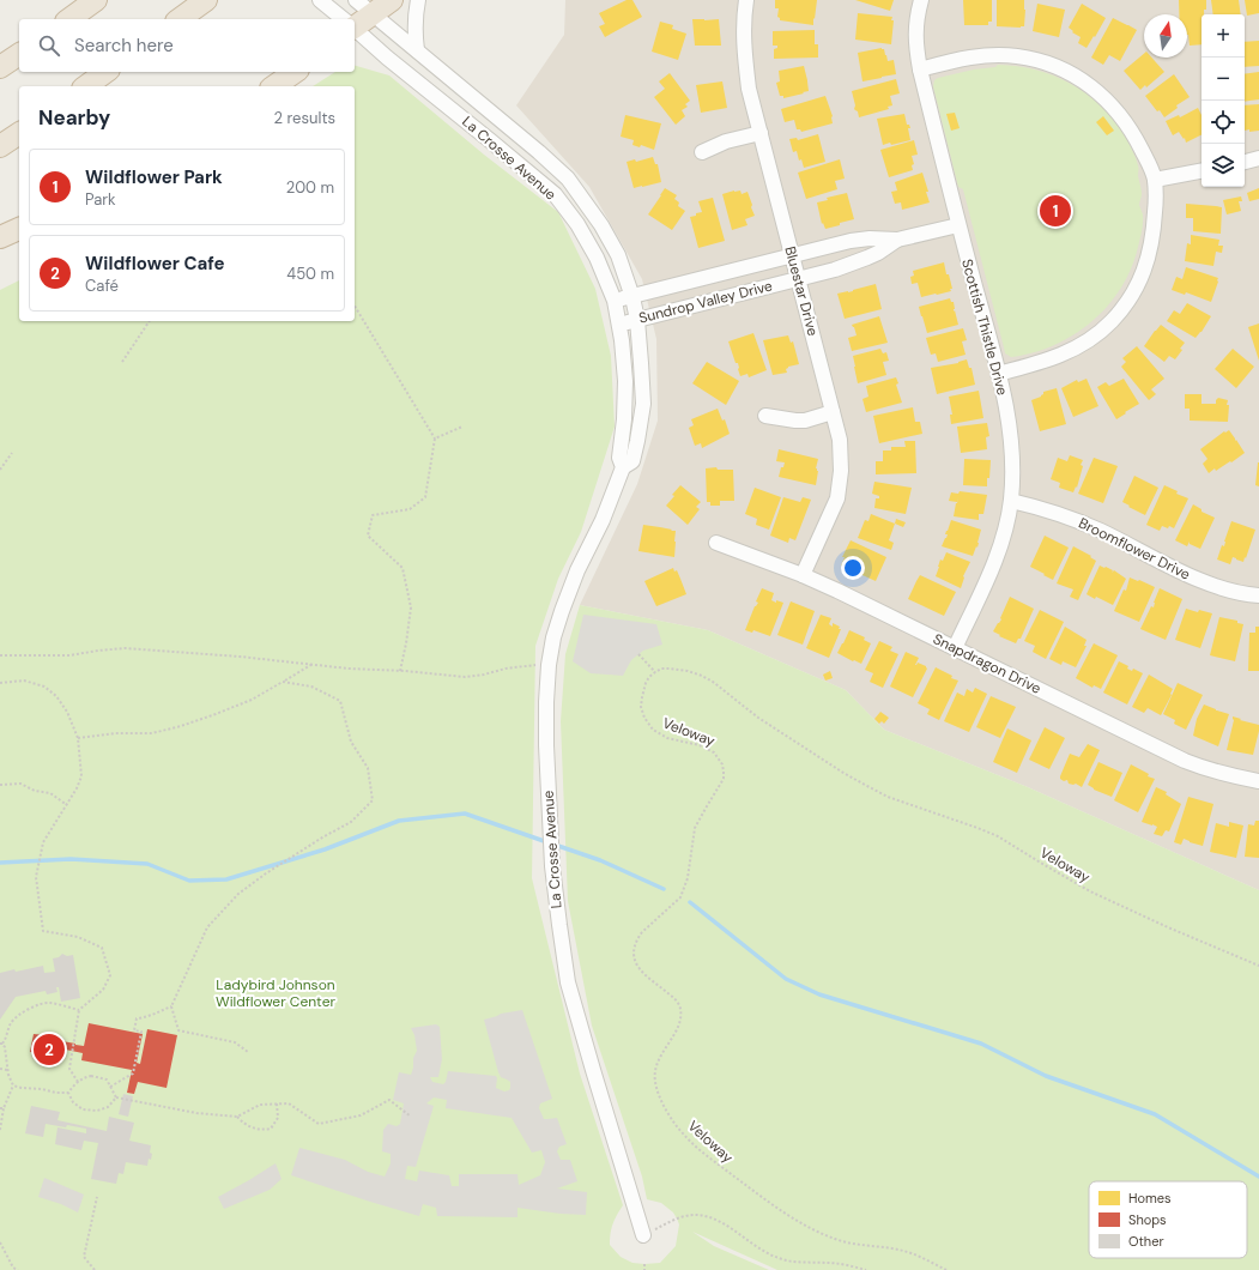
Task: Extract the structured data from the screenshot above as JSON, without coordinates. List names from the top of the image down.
{
  "streets": {
    "street": [
      "La Crosse Avenue",
      "Bluestar Drive",
      "Sundrop Valley Drive",
      "Scottish Thistle Drive",
      "Broomflower Drive",
      "Snapdragon Drive"
    ],
    "path": ["Veloway"]
  },
  "crossings": [
    ["La Crosse Avenue", "Sundrop Valley Drive"],
    ["Bluestar Drive", "Sundrop Valley Drive"],
    ["Bluestar Drive", "Snapdragon Drive"],
    ["Sundrop Valley Drive", "Scottish Thistle Drive"],
    ["Scottish Thistle Drive", "Broomflower Drive"],
    ["Scottish Thistle Drive", "Snapdragon Drive"]
  ],
  "parks": ["Ladybird Johnson Wildflower Center"],
  "legend": ["Homes", "Shops", "Other"],
  "north": "top",
  "page": {
    "map_buttons": ["+", "−"],
    "search": "Search here",
    "heading": ["Nearby", "2 results"],
    "list": [
      {
        "mark": "1",
        "name": "Wildflower Park",
        "note": "Park",
        "value": "200 m"
      },
      {
        "mark": "2",
        "name": "Wildflower Cafe",
        "note": "Café",
        "value": "450 m"
      }
    ],
    "pins": ["1", "2"]
  }
}
